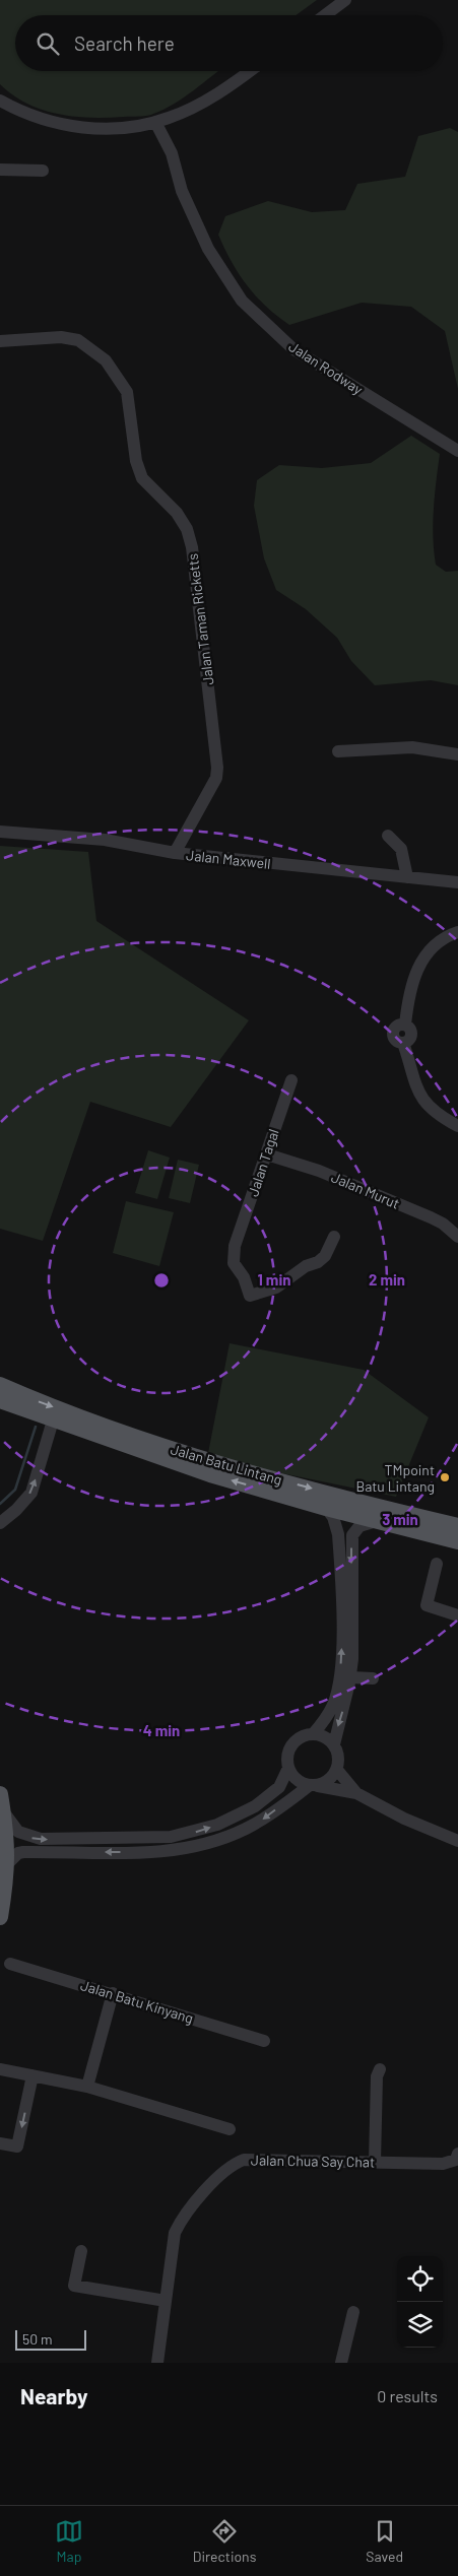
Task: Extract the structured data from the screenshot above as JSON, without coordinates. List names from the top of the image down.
{
  "streets": {
    "main road": ["Jalan Batu Lintang"],
    "street": [
      "Jalan Rodway",
      "Jalan Taman Ricketts",
      "Jalan Maxwell",
      "Jalan Tagal",
      "Jalan Murut",
      "Jalan Batu Kinyang",
      "Jalan Chua Say Chat"
    ]
  },
  "crossings": [
    ["Jalan Taman Ricketts", "Jalan Maxwell"],
    ["Jalan Tagal", "Jalan Murut"]
  ],
  "places": ["TMpoint Batu Lintang"],
  "scale_bar": "50 m",
  "page": {
    "search": "Search here",
    "scale": "50 m",
    "heading": ["Nearby", "0 results"],
    "nav": ["Map", "Directions", "Saved"]
  },
  "rings": [
    "1 min",
    "2 min",
    "3 min",
    "4 min"
  ]
}
